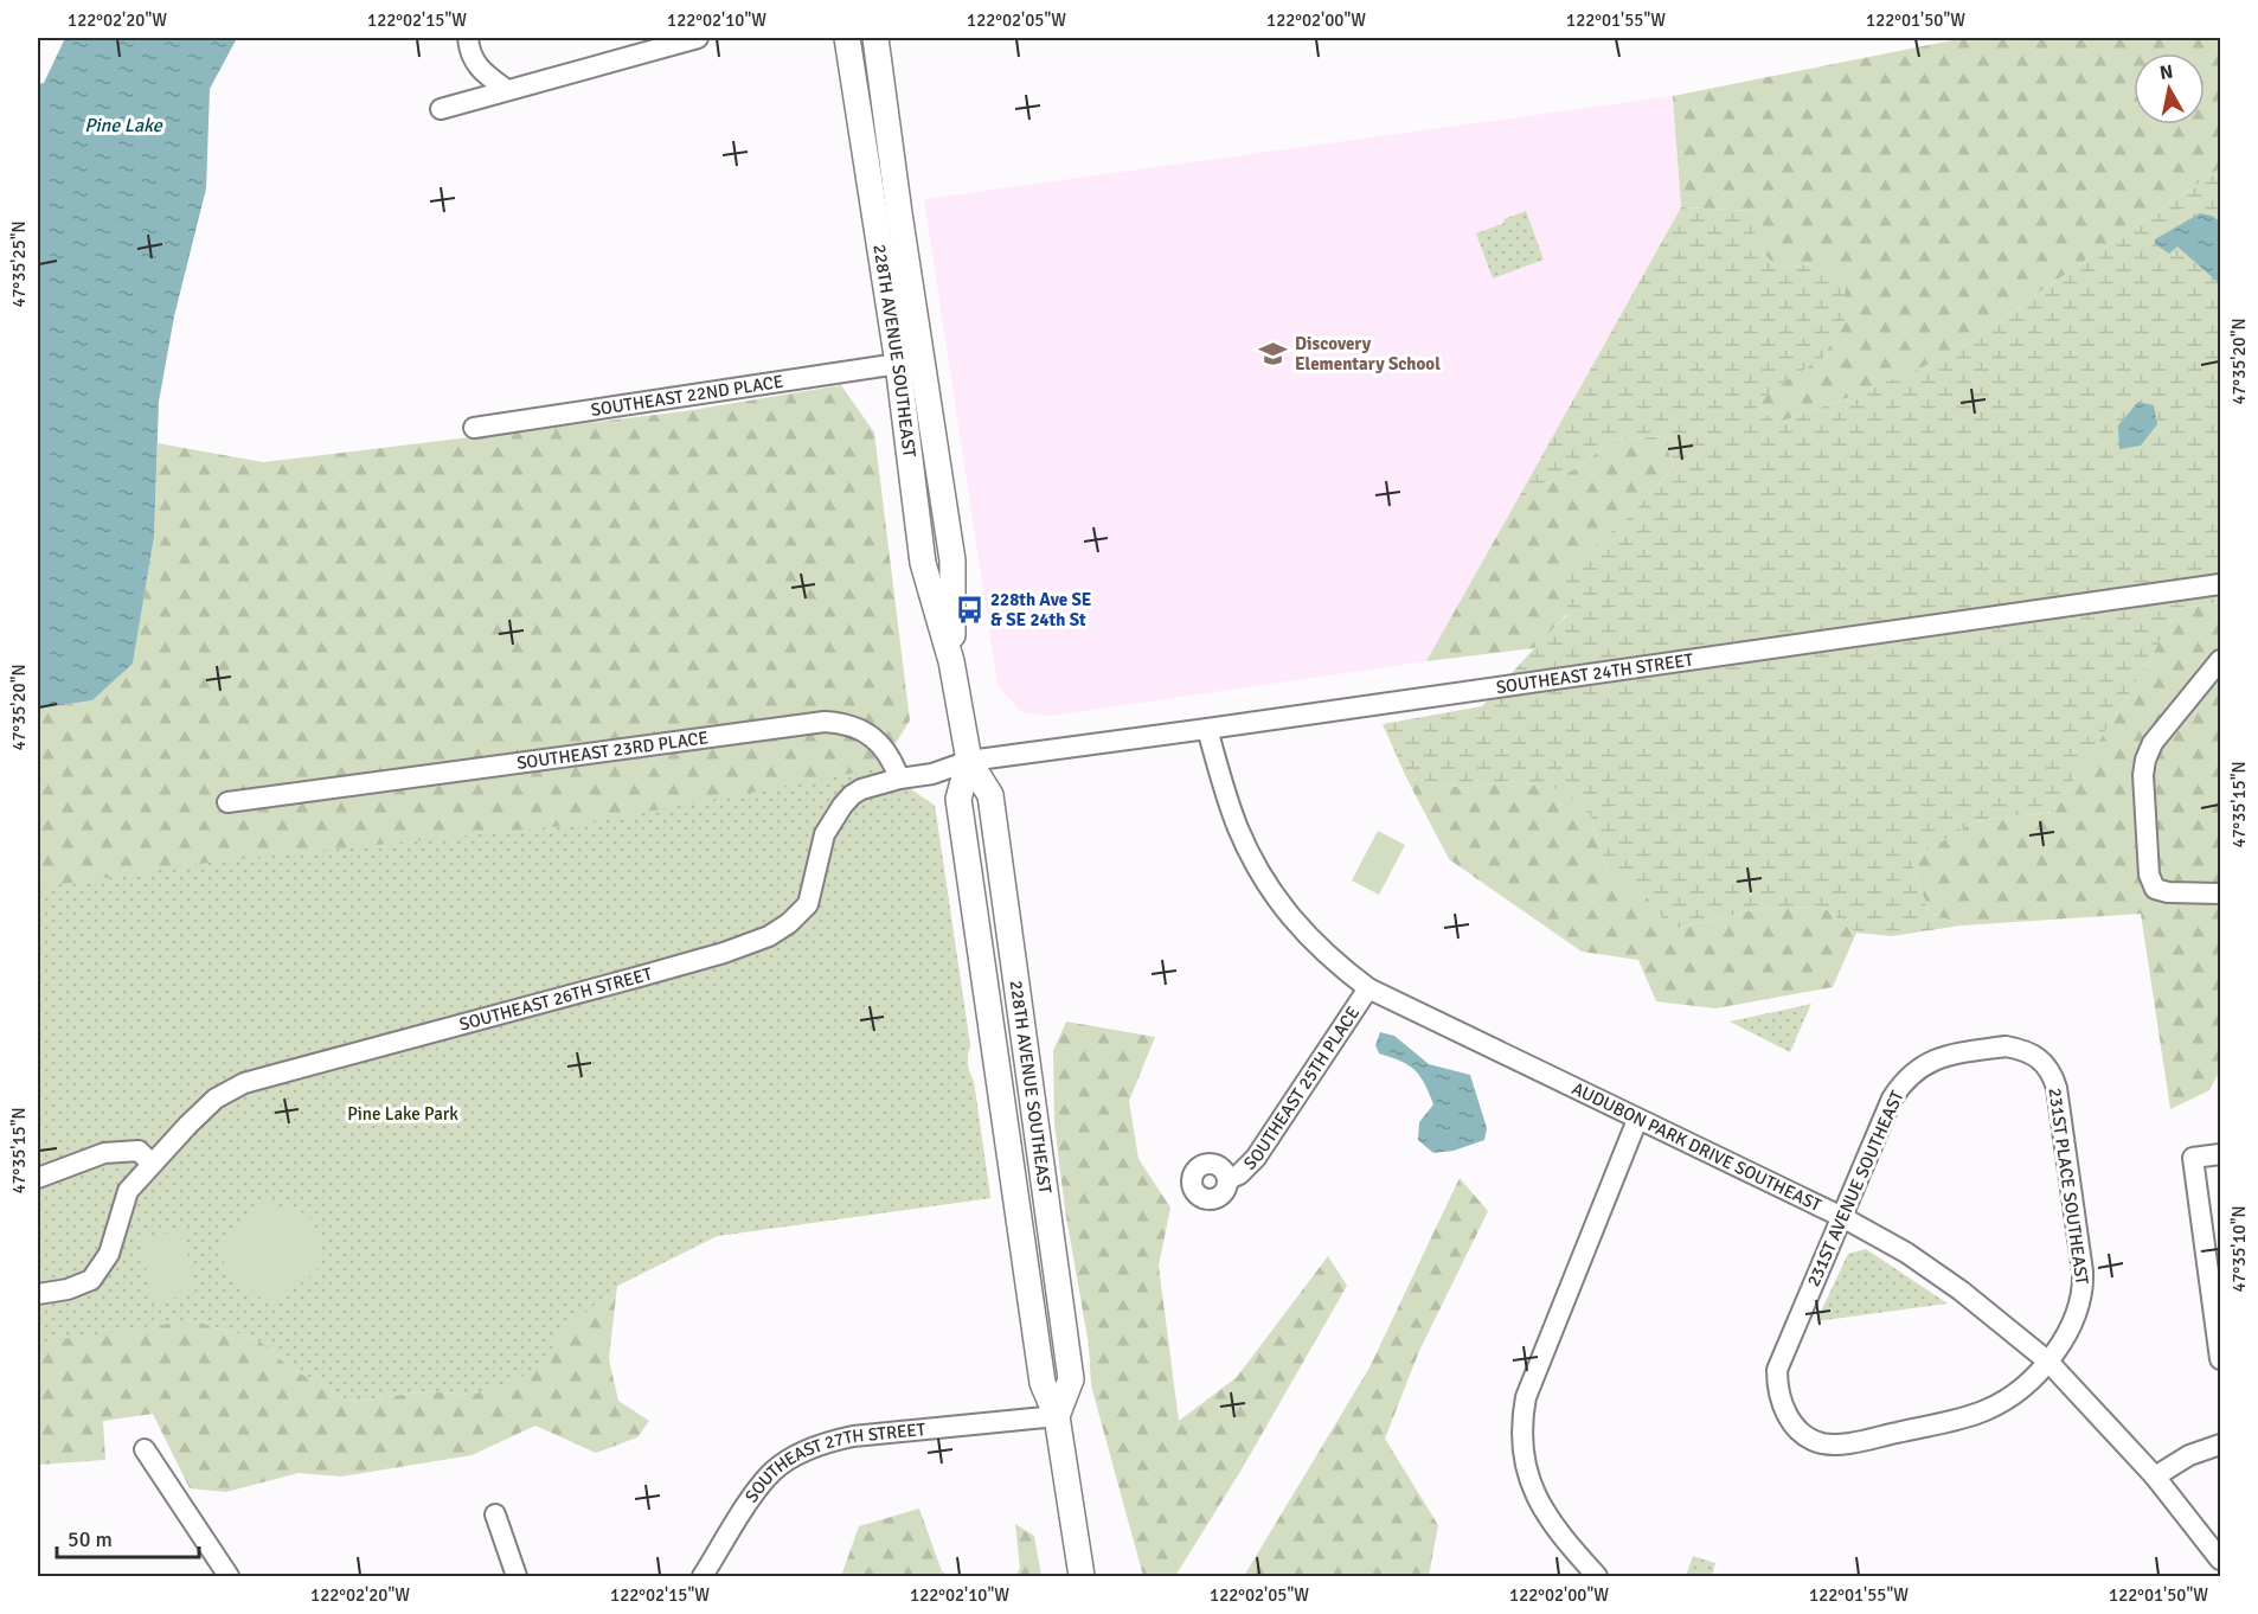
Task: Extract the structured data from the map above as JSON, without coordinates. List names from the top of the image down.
{
  "streets": {
    "main road": ["228TH AVENUE SOUTHEAST"],
    "street": [
      "SOUTHEAST 22ND PLACE",
      "SOUTHEAST 24TH STREET",
      "SOUTHEAST 23RD PLACE",
      "SOUTHEAST 26TH STREET",
      "SOUTHEAST 25TH PLACE",
      "AUDUBON PARK DRIVE SOUTHEAST",
      "231ST PLACE SOUTHEAST",
      "231ST AVENUE SOUTHEAST",
      "SOUTHEAST 27TH STREET"
    ]
  },
  "crossings": [
    ["228TH AVENUE SOUTHEAST", "SOUTHEAST 22ND PLACE"],
    ["228TH AVENUE SOUTHEAST", "SOUTHEAST 24TH STREET"],
    ["228TH AVENUE SOUTHEAST", "SOUTHEAST 27TH STREET"],
    ["SOUTHEAST 24TH STREET", "AUDUBON PARK DRIVE SOUTHEAST"],
    ["SOUTHEAST 23RD PLACE", "SOUTHEAST 26TH STREET"],
    ["SOUTHEAST 25TH PLACE", "AUDUBON PARK DRIVE SOUTHEAST"],
    ["AUDUBON PARK DRIVE SOUTHEAST", "231ST PLACE SOUTHEAST"],
    ["AUDUBON PARK DRIVE SOUTHEAST", "231ST AVENUE SOUTHEAST"],
    ["231ST PLACE SOUTHEAST", "231ST AVENUE SOUTHEAST"]
  ],
  "water": ["Pine Lake"],
  "parks": ["Pine Lake Park"],
  "places": {
    "school or university": ["Discovery Elementary School"],
    "bus stop": ["228th Ave SE & SE 24th St"]
  },
  "scale_bar": "50 m",
  "north": "top",
  "coordinates": [
    "122°02'20\"W",
    "122°02'15\"W",
    "122°02'10\"W",
    "122°02'05\"W",
    "122°02'00\"W",
    "122°01'55\"W",
    "122°01'50\"W",
    "47°35'25\"N",
    "47°35'20\"N",
    "47°35'15\"N",
    "47°35'10\"N"
  ]
}
